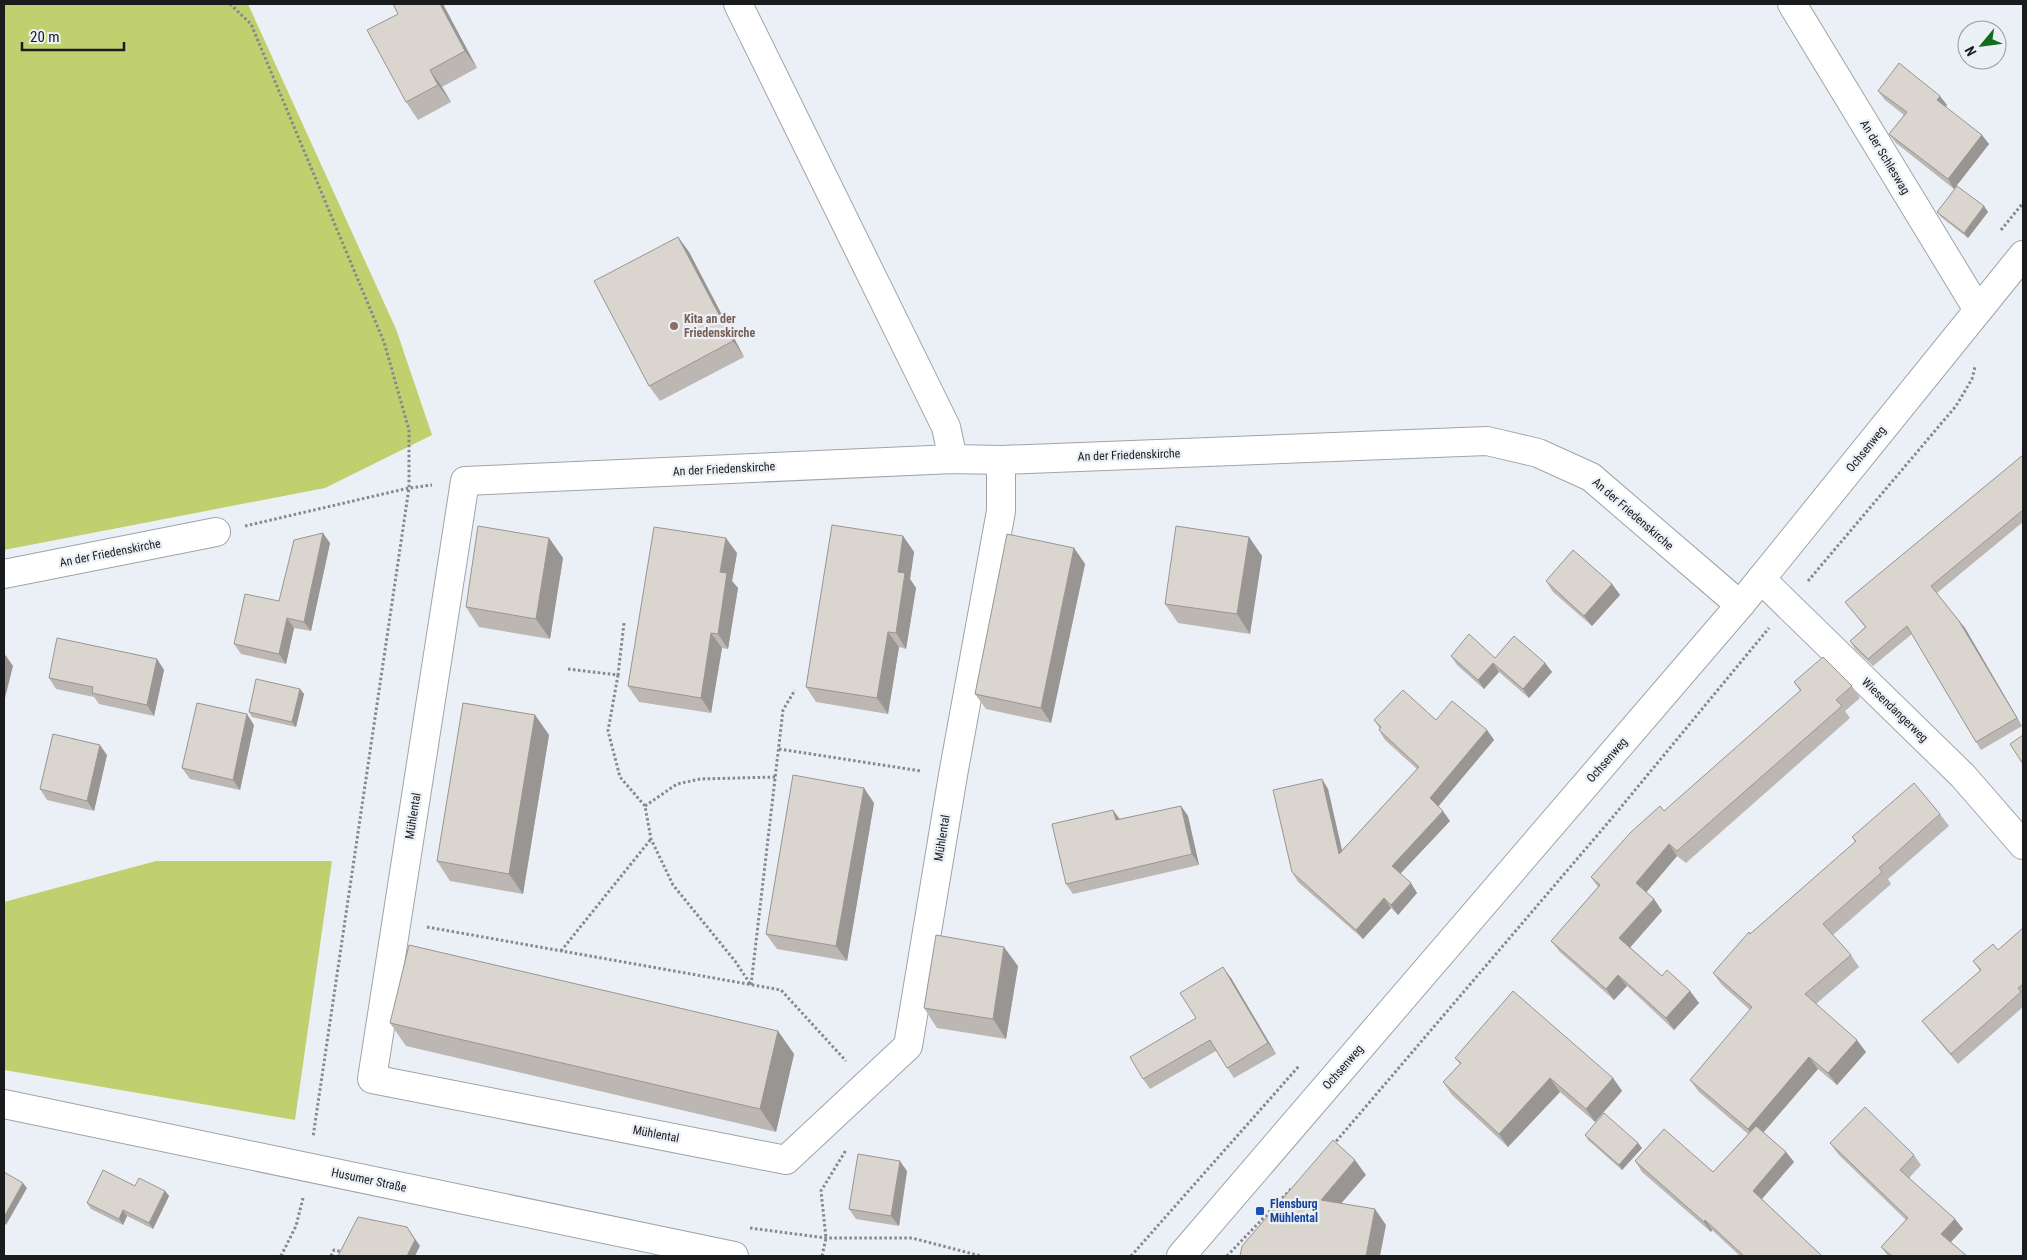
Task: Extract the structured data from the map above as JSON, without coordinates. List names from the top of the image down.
{
  "streets": {
    "street": [
      "An der Schleswag",
      "Ochsenweg",
      "An der Friedenskirche",
      "Wiesendangerweg",
      "Mühlental",
      "Husumer Straße"
    ]
  },
  "crossings": [
    ["An der Schleswag", "Ochsenweg"],
    ["Ochsenweg", "An der Friedenskirche"],
    ["Ochsenweg", "Wiesendangerweg"],
    ["An der Friedenskirche", "Mühlental"]
  ],
  "places": {
    "other": ["Kita an der Friedenskirche"],
    "transit": ["Flensburg Mühlental"]
  },
  "scale_bar": "20 m",
  "north": "bottom left"
}
